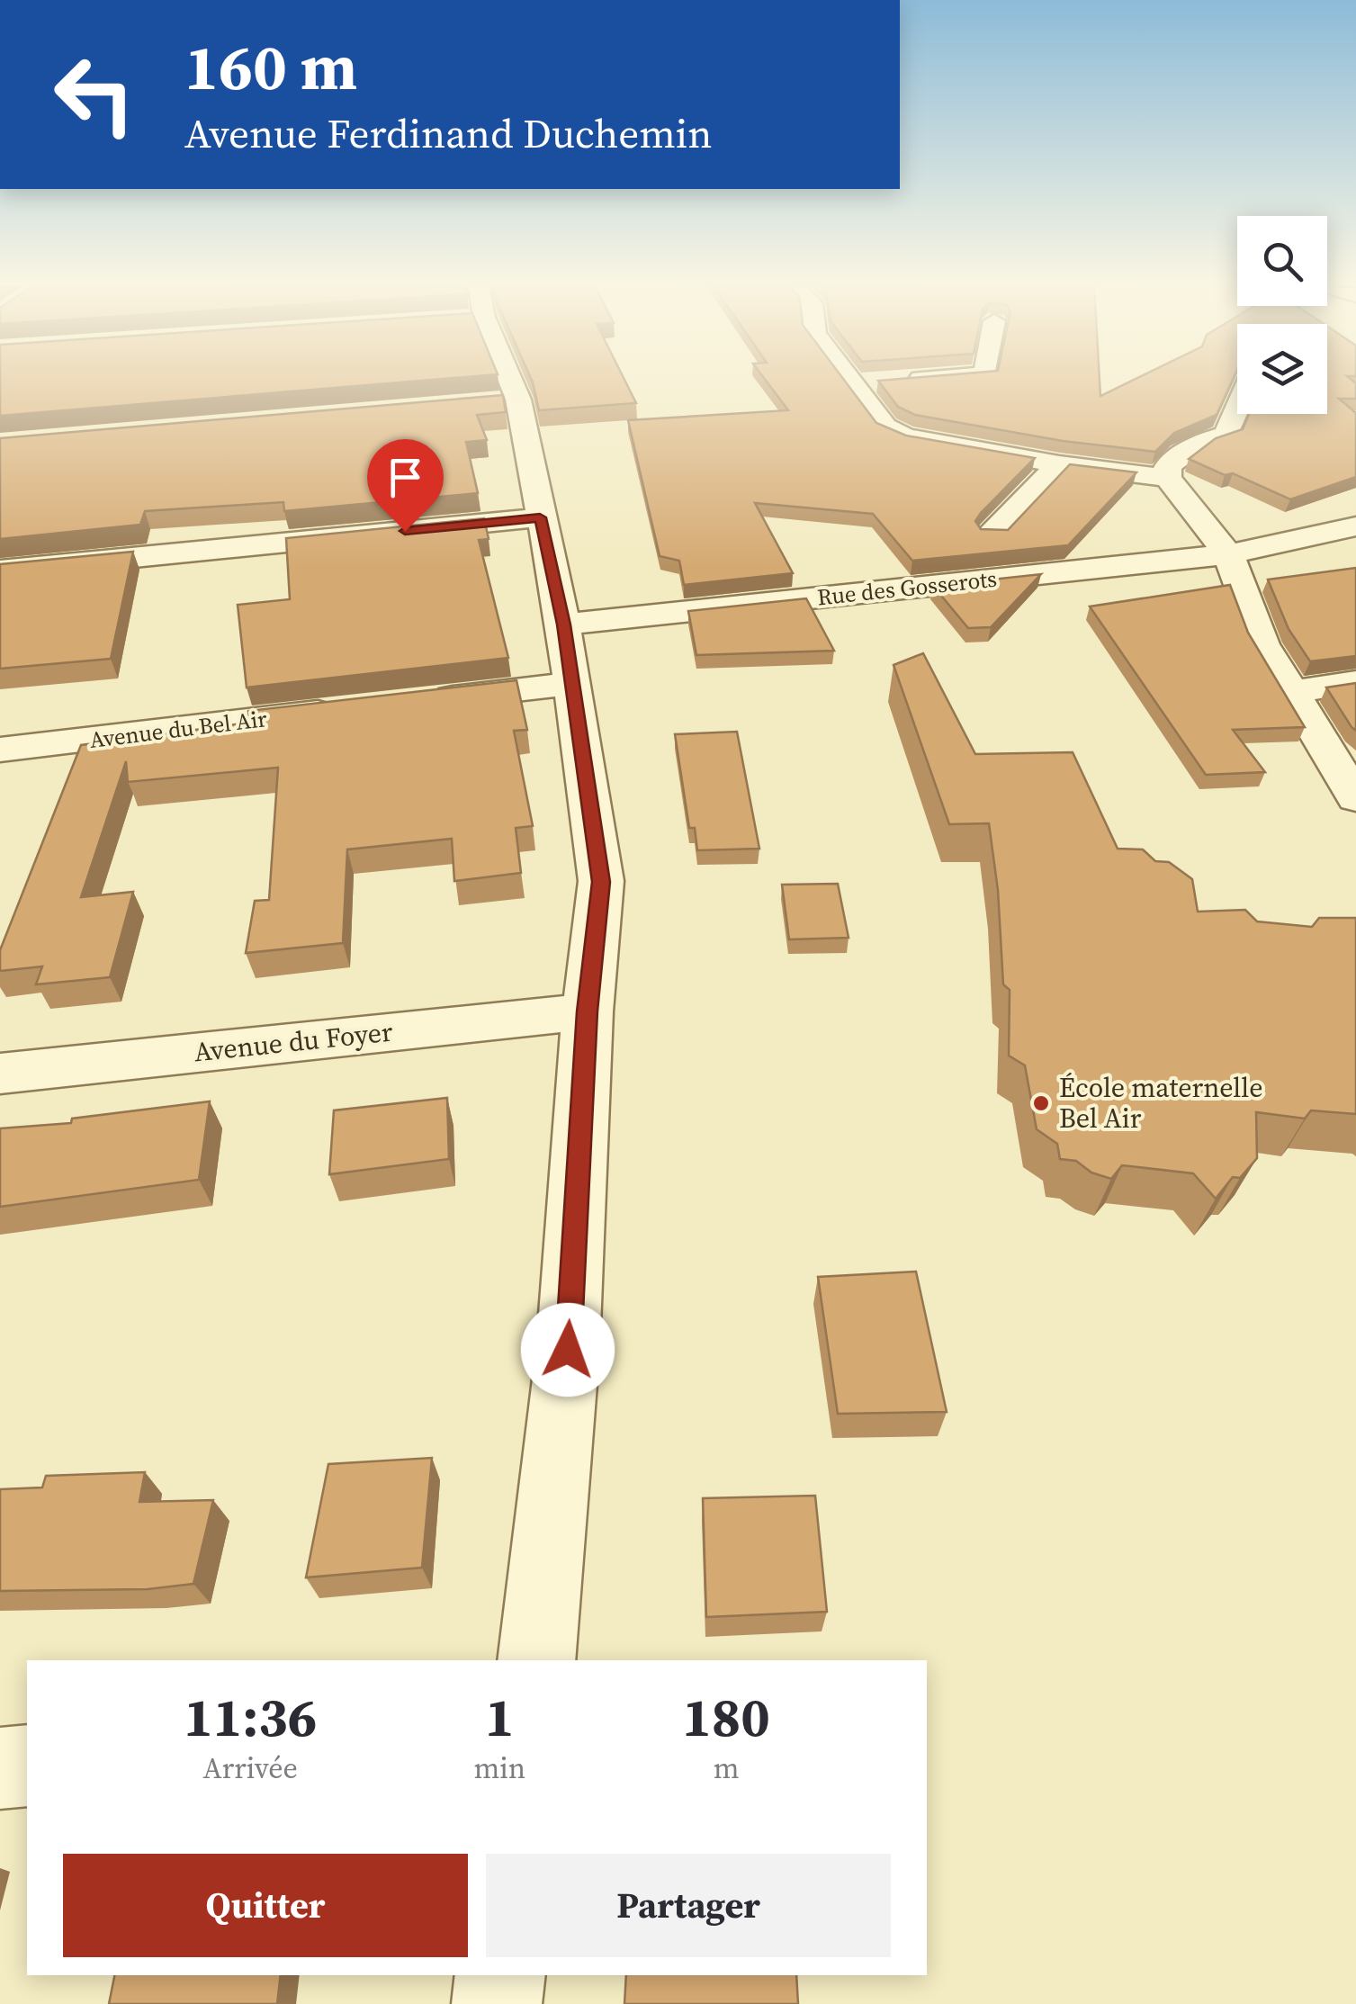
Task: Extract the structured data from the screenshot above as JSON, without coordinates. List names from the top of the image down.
{
  "streets": {
    "street": ["Rue des Gosserots", "Avenue du Bel Air", "Avenue du Foyer"]
  },
  "places": ["École maternelle Bel Air"],
  "page": {
    "turn": ["160 m", "Avenue Ferdinand Duchemin"],
    "eta": [
      "11:36",
      "Arrivée",
      "1",
      "min",
      "180",
      "m"
    ],
    "buttons": ["Quitter", "Partager"]
  }
}
